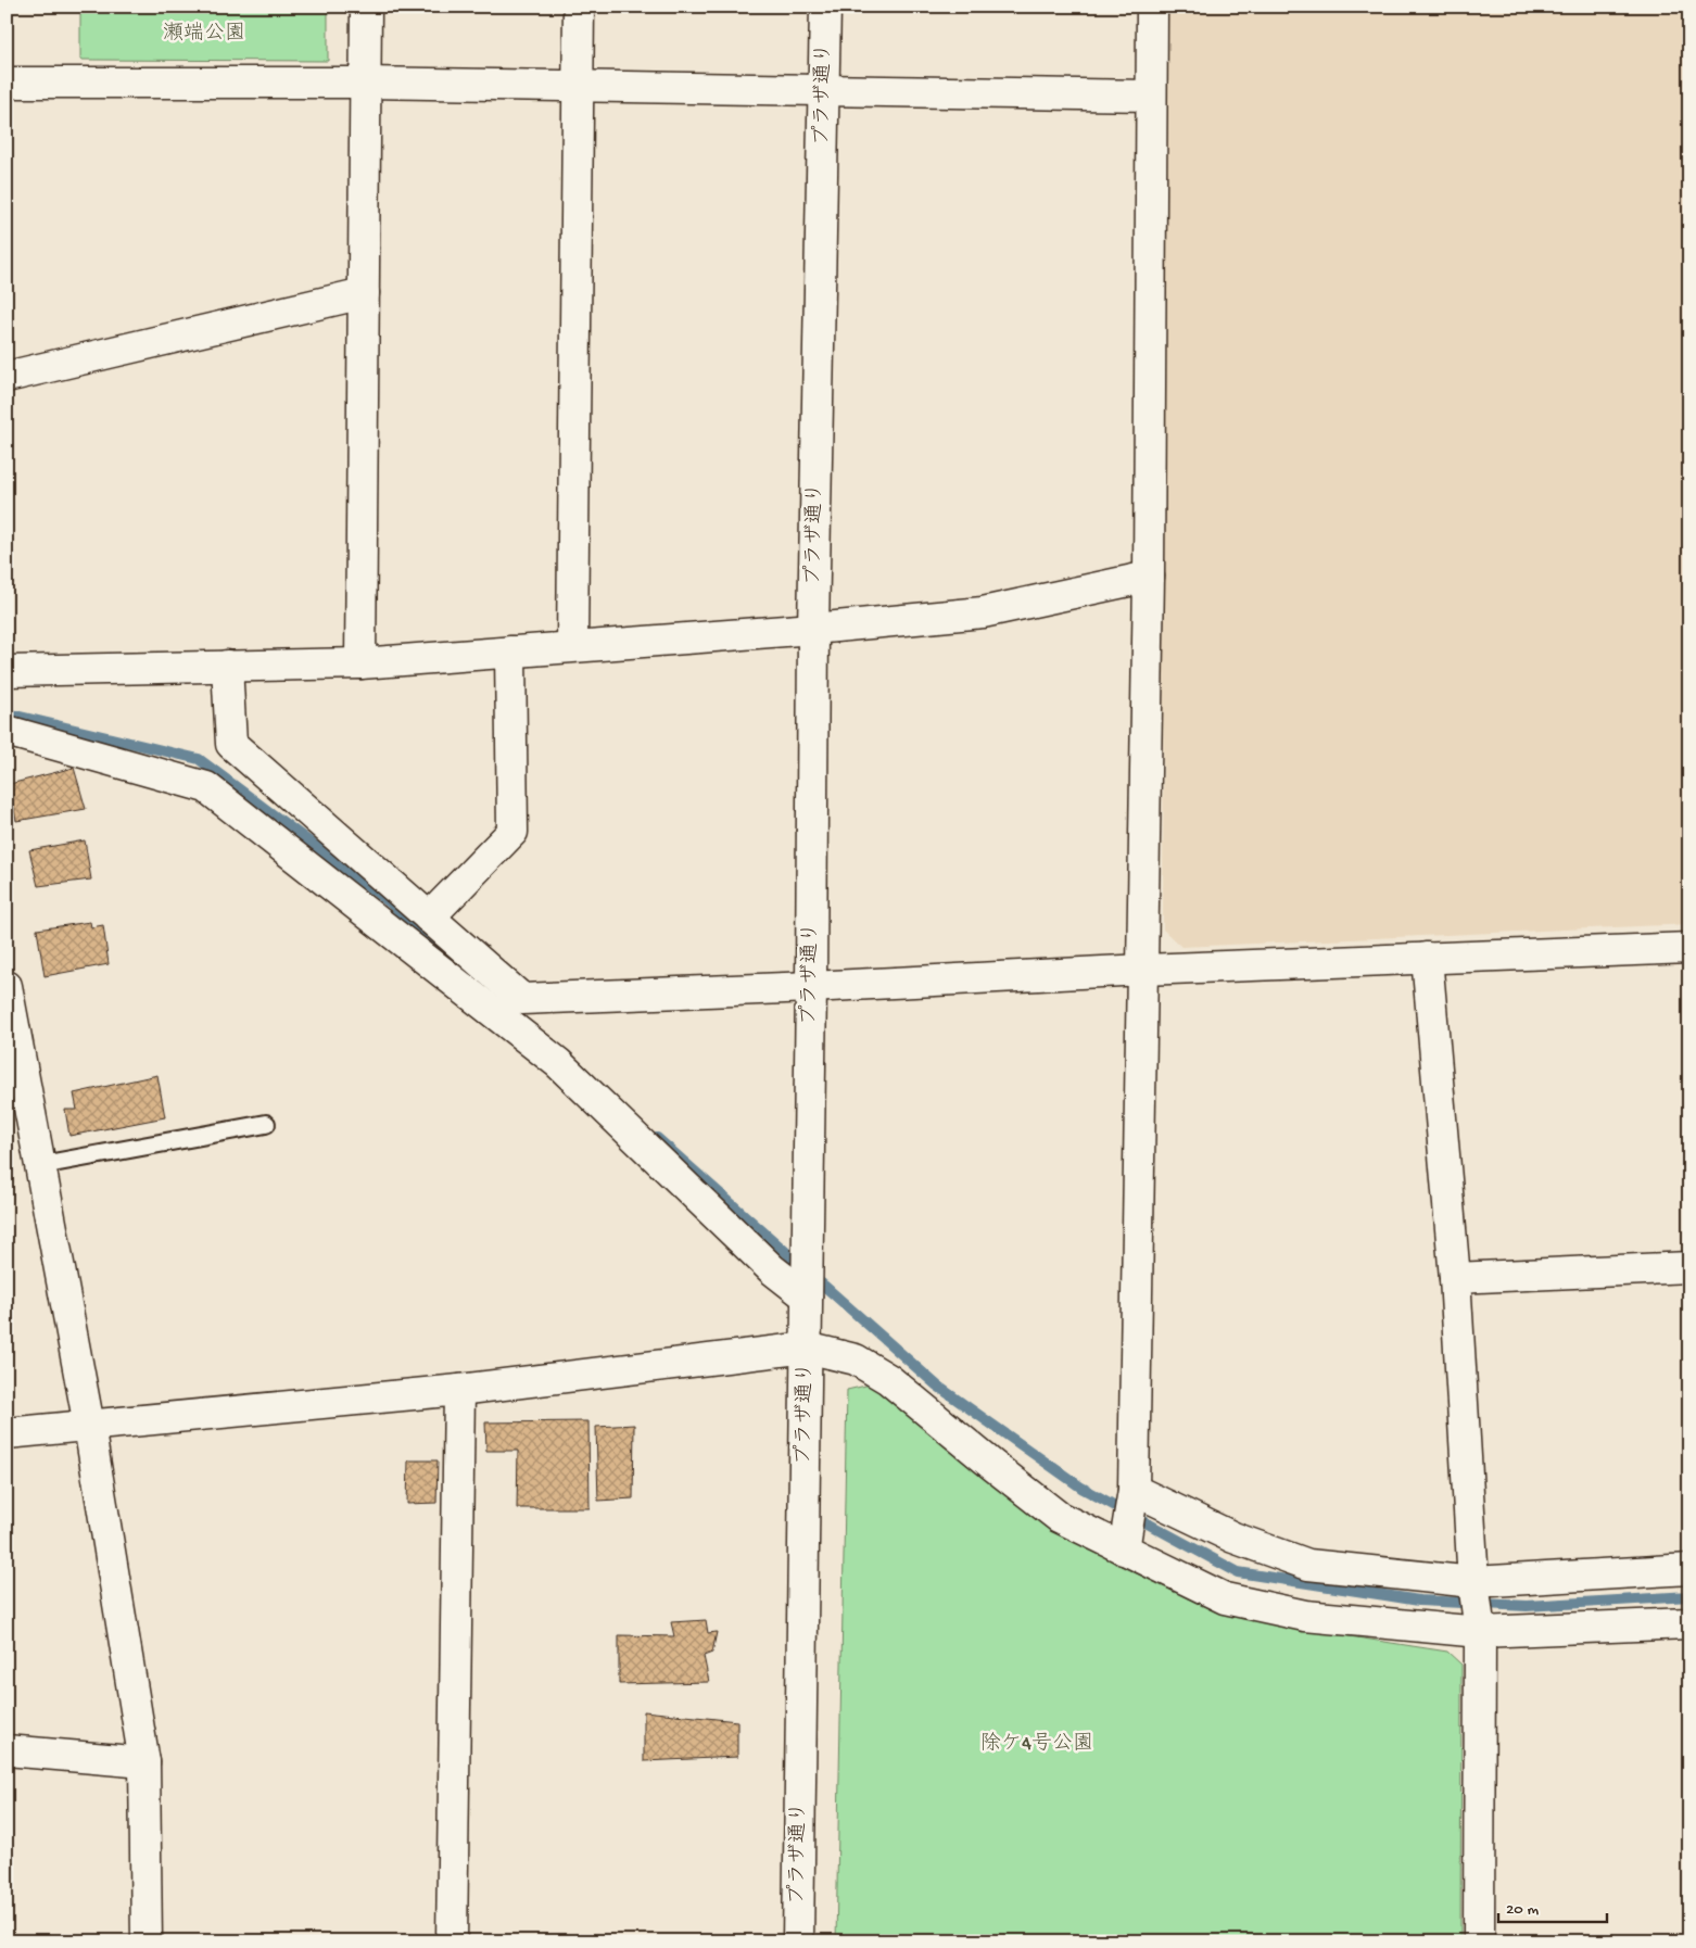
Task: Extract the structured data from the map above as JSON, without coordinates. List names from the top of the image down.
{
  "streets": {
    "street": ["プラザ通り"]
  },
  "parks": ["瀬端公園", "除ケ4号公園"],
  "scale_bar": "20 m"
}
